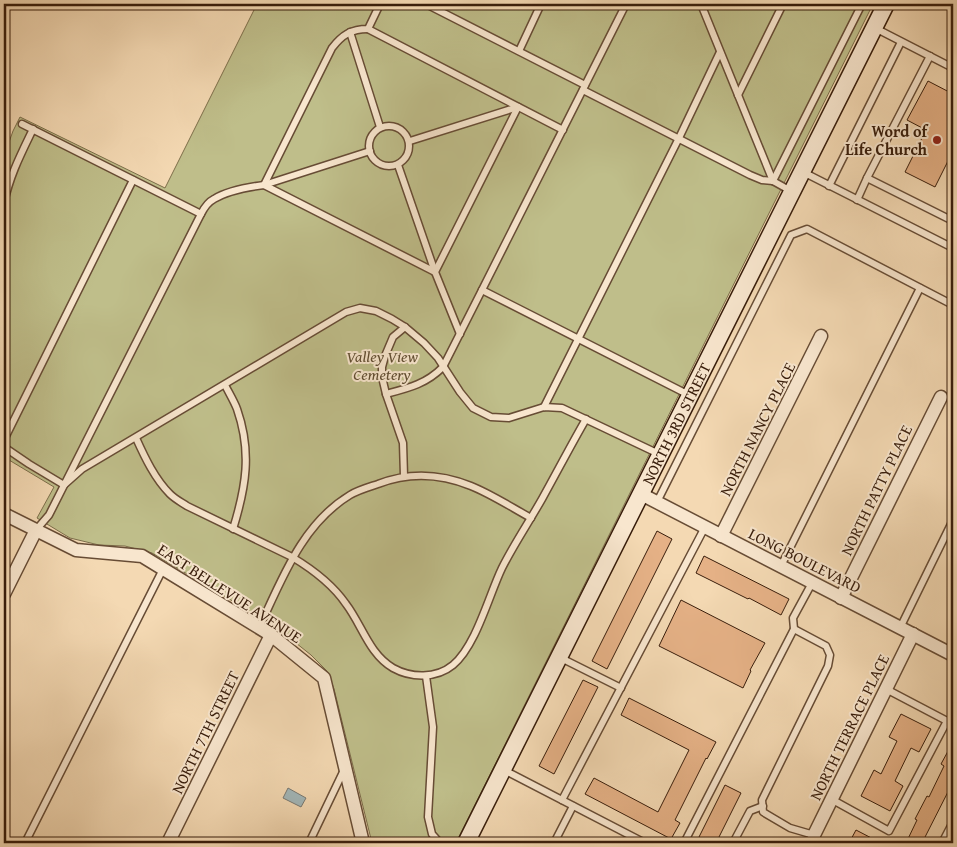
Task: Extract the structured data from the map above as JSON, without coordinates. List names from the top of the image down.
{
  "streets": {
    "main road": ["NORTH 3RD STREET"],
    "street": [
      "NORTH NANCY PLACE",
      "NORTH PATTY PLACE",
      "LONG BOULEVARD",
      "EAST BELLEVUE AVENUE",
      "NORTH TERRACE PLACE",
      "NORTH 7TH STREET"
    ]
  },
  "crossings": [
    ["NORTH 3RD STREET", "LONG BOULEVARD"],
    ["NORTH NANCY PLACE", "LONG BOULEVARD"],
    ["NORTH PATTY PLACE", "LONG BOULEVARD"],
    ["LONG BOULEVARD", "NORTH TERRACE PLACE"],
    ["EAST BELLEVUE AVENUE", "NORTH 7TH STREET"]
  ],
  "parks": ["Valley View Cemetery"],
  "places": ["Word of Life Church"]
}
